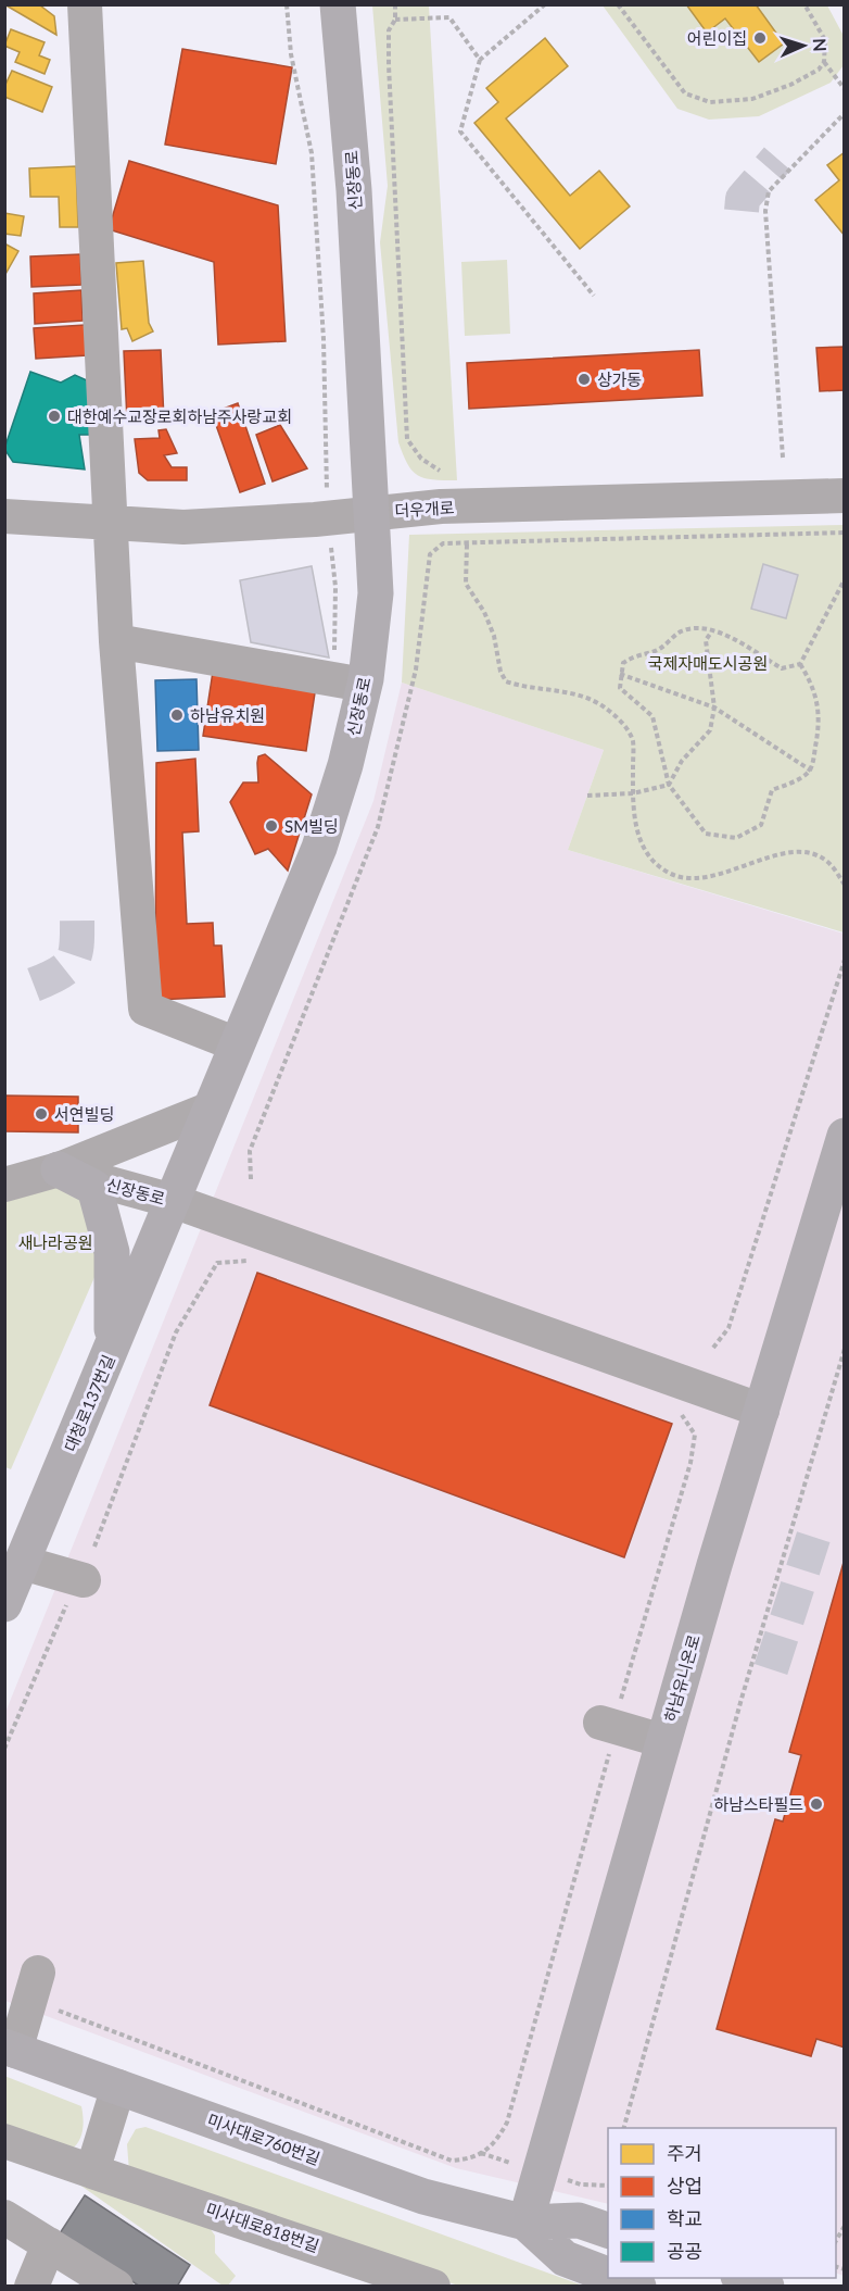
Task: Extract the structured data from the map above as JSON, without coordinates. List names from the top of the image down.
{
  "streets": {
    "main road": [
      "신장동로",
      "대청로137번길",
      "하남유니온로",
      "미사대로760번길"
    ],
    "street": ["더우개로", "미사대로818번길"]
  },
  "crossings": [
    ["신장동로", "더우개로"],
    ["신장동로", "대청로137번길"],
    ["하남유니온로", "미사대로760번길"]
  ],
  "parks": ["국제자매도시공원", "새나라공원"],
  "places": [
    "어린이집",
    "상가동",
    "대한예수교장로회하남주사랑교회",
    "하남유치원",
    "SM빌딩",
    "서연빌딩",
    "하남스타필드"
  ],
  "legend": [
    "주거",
    "상업",
    "학교",
    "공공"
  ],
  "north": "right"
}
